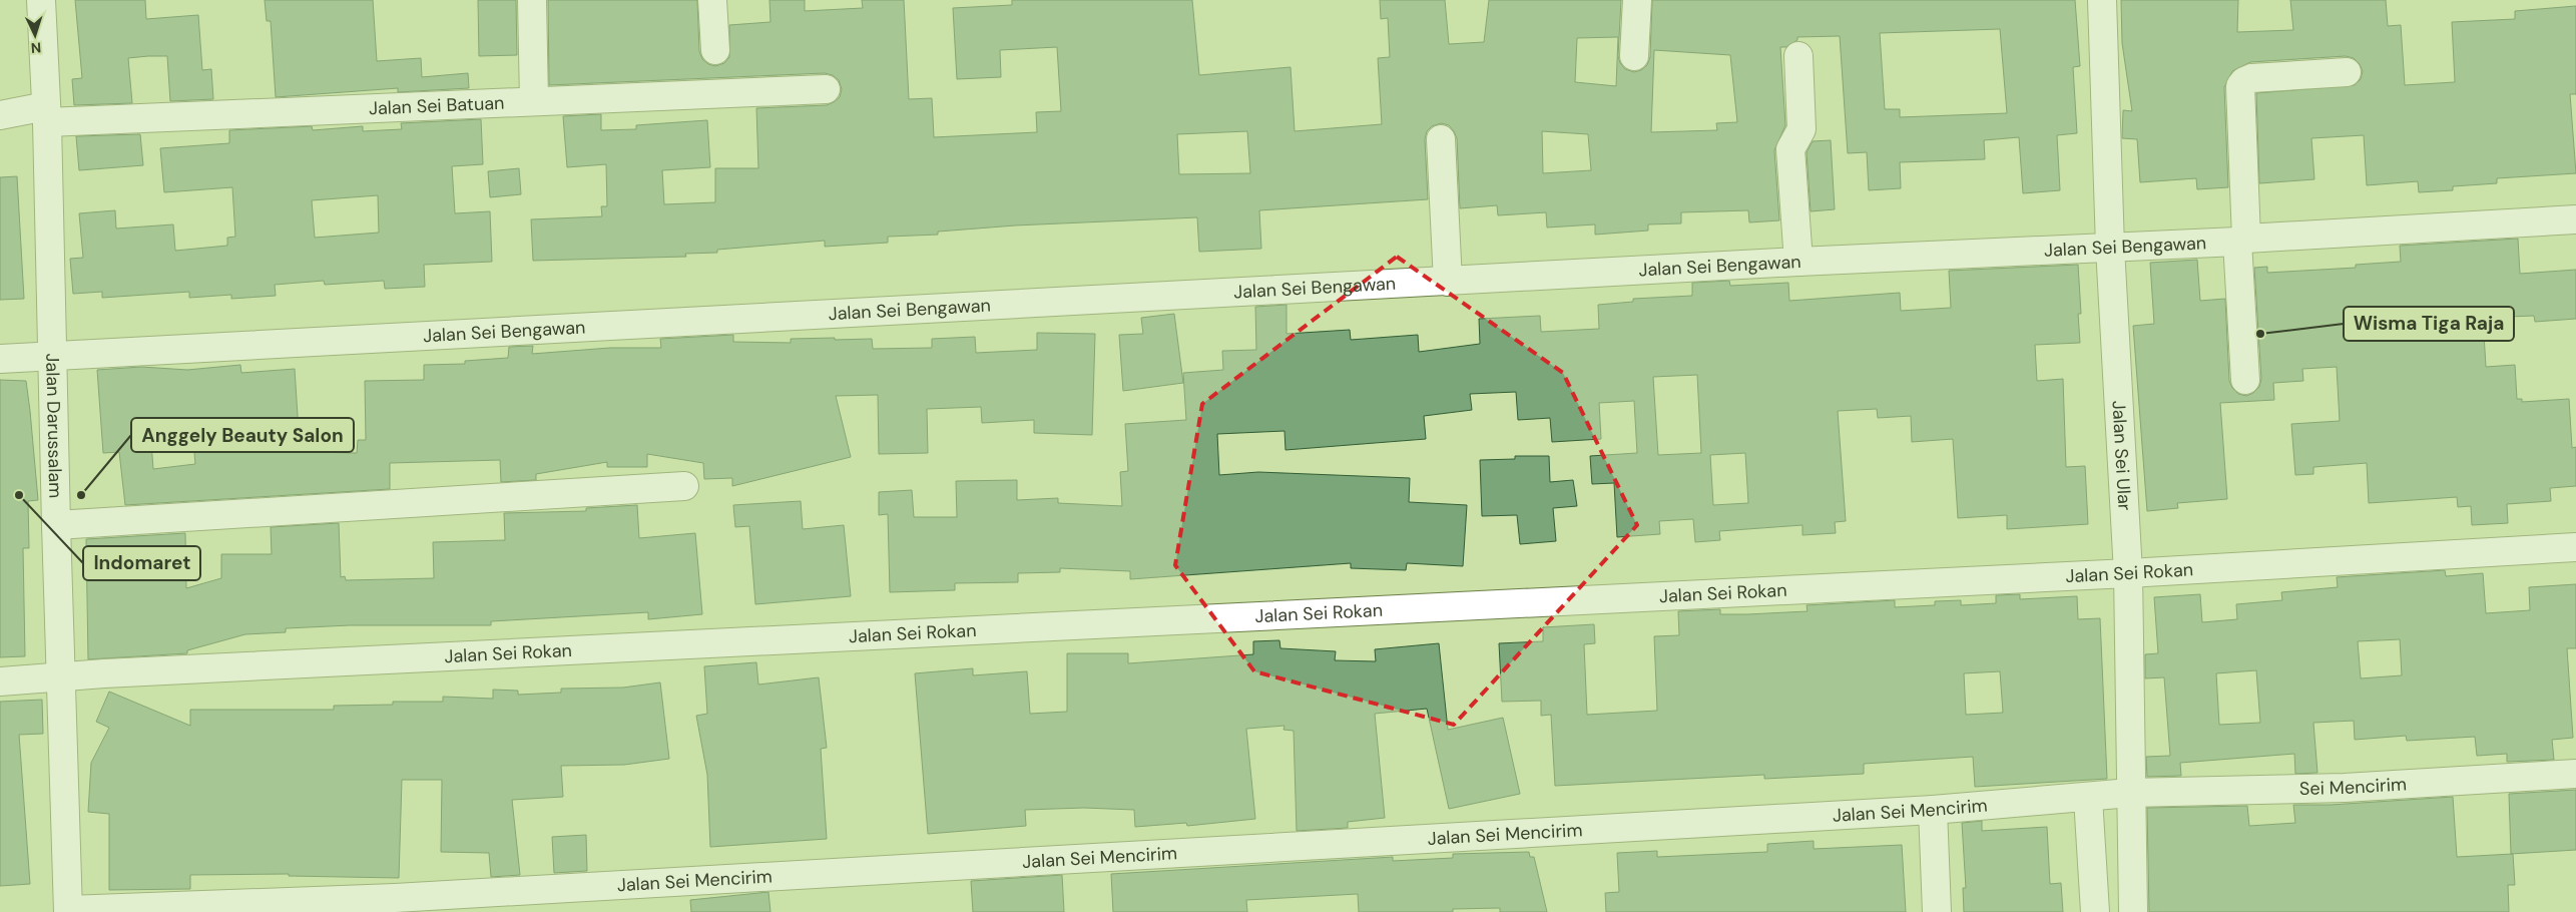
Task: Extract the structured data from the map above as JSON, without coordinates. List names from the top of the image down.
{
  "streets": {
    "street": [
      "Jalan Sei Batuan",
      "Jalan Sei Bengawan",
      "Jalan Darussalam",
      "Jalan Sei Ular",
      "Jalan Sei Rokan",
      "Sei Mencirim",
      "Jalan Sei Mencirim"
    ]
  },
  "crossings": [
    ["Jalan Sei Batuan", "Jalan Darussalam"],
    ["Jalan Sei Bengawan", "Jalan Darussalam"],
    ["Jalan Sei Bengawan", "Jalan Sei Ular"],
    ["Jalan Darussalam", "Jalan Sei Rokan"],
    ["Jalan Darussalam", "Jalan Sei Mencirim"],
    ["Jalan Sei Ular", "Jalan Sei Rokan"],
    ["Jalan Sei Ular", "Sei Mencirim"],
    ["Jalan Sei Ular", "Jalan Sei Mencirim"],
    ["Sei Mencirim", "Jalan Sei Mencirim"]
  ],
  "places": ["Wisma Tiga Raja", "Indomaret", "Anggely Beauty Salon"],
  "north": "bottom"
}
